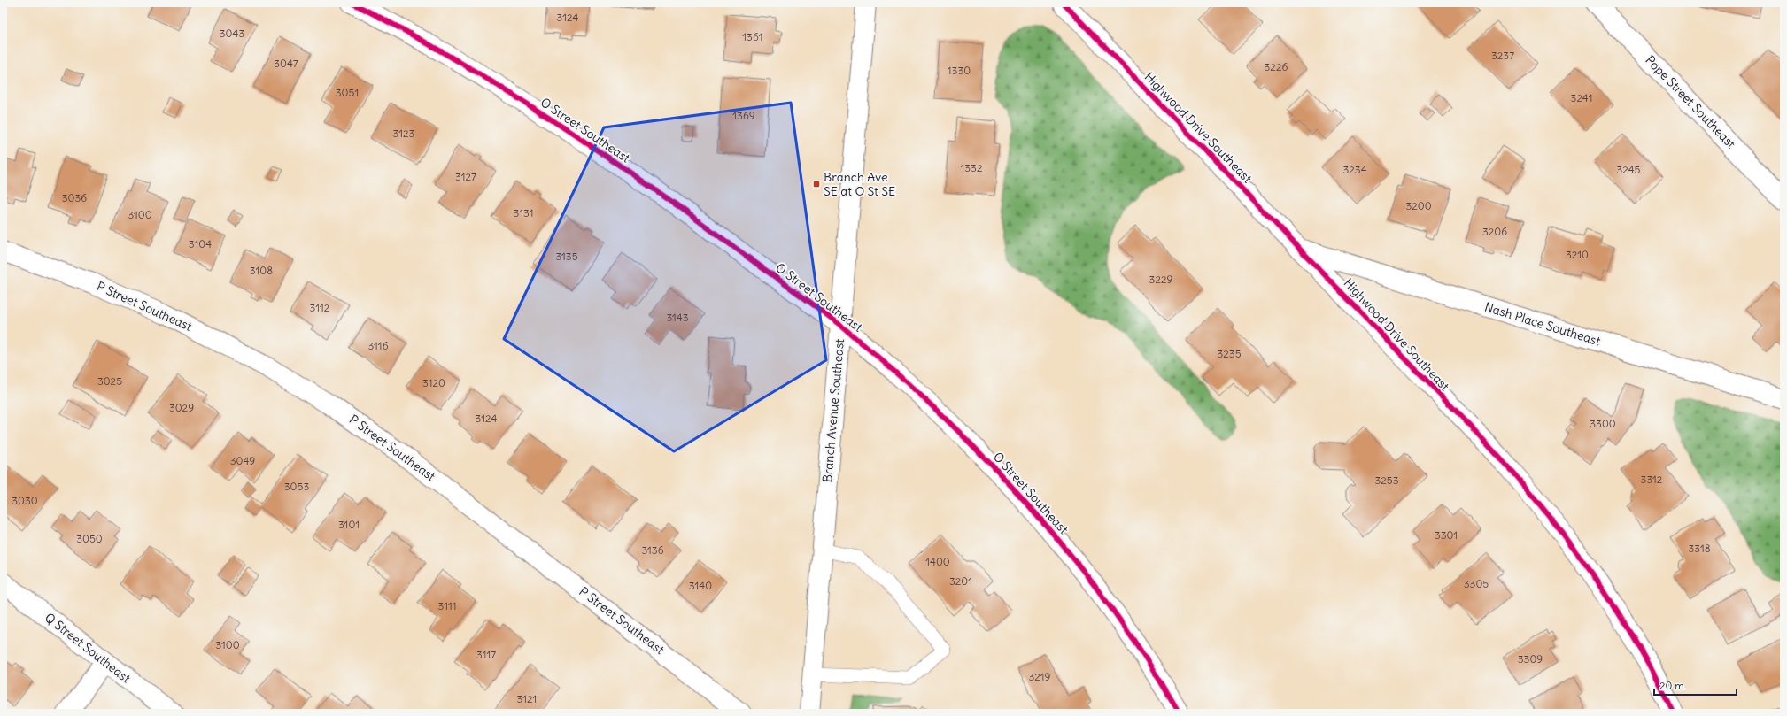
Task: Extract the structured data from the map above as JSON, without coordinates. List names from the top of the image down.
{
  "streets": {
    "street": [
      "Pope Street Southeast",
      "Highwood Drive Southeast",
      "O Street Southeast",
      "P Street Southeast",
      "Nash Place Southeast",
      "Branch Avenue Southeast",
      "Q Street Southeast"
    ]
  },
  "crossings": [
    ["Highwood Drive Southeast", "Nash Place Southeast"],
    ["O Street Southeast", "Branch Avenue Southeast"]
  ],
  "places": {
    "transit": ["Branch Ave SE at O St SE"]
  },
  "house_numbers": [
    "3124",
    "3043",
    "1361",
    "3237",
    "3047",
    "3226",
    "1330",
    "3051",
    "3241",
    "1369",
    "3123",
    "1332",
    "3234",
    "3245",
    "3127",
    "3036",
    "3200",
    "3131",
    "3100",
    "3206",
    "3104",
    "3210",
    "3135",
    "3108",
    "3229",
    "3112",
    "3143",
    "3116",
    "3235",
    "3025",
    "3120",
    "3029",
    "3124",
    "3300",
    "3049",
    "3312",
    "3253",
    "3053",
    "3030",
    "3101",
    "3301",
    "3050",
    "3318",
    "3136",
    "1400",
    "3201",
    "3305",
    "3140",
    "3111",
    "3100",
    "3117",
    "3309",
    "3219",
    "3121"
  ],
  "scale_bar": "20 m"
}
